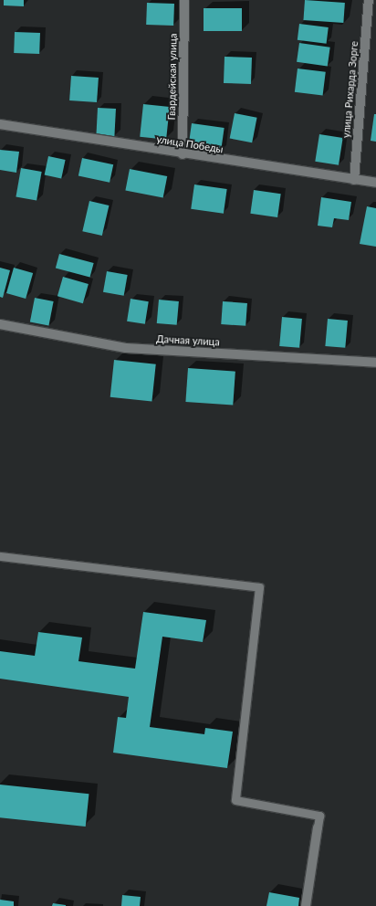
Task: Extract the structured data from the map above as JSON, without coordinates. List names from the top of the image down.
{
  "streets": {
    "street": [
      "Гвардейская улица",
      "улица Рихарда Зорге",
      "улица Победы",
      "Дачная улица"
    ]
  },
  "crossings": [
    ["Гвардейская улица", "улица Победы"],
    ["улица Рихарда Зорге", "улица Победы"]
  ]
}
